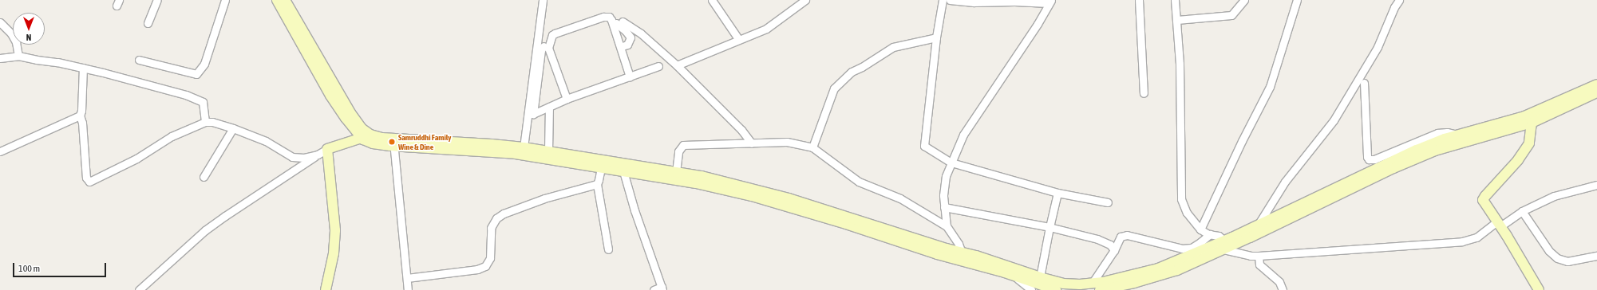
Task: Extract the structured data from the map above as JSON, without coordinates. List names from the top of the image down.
{
  "places": ["Samruddhi Family Wine & Dine"],
  "scale_bar": "100 m",
  "north": "bottom"
}
